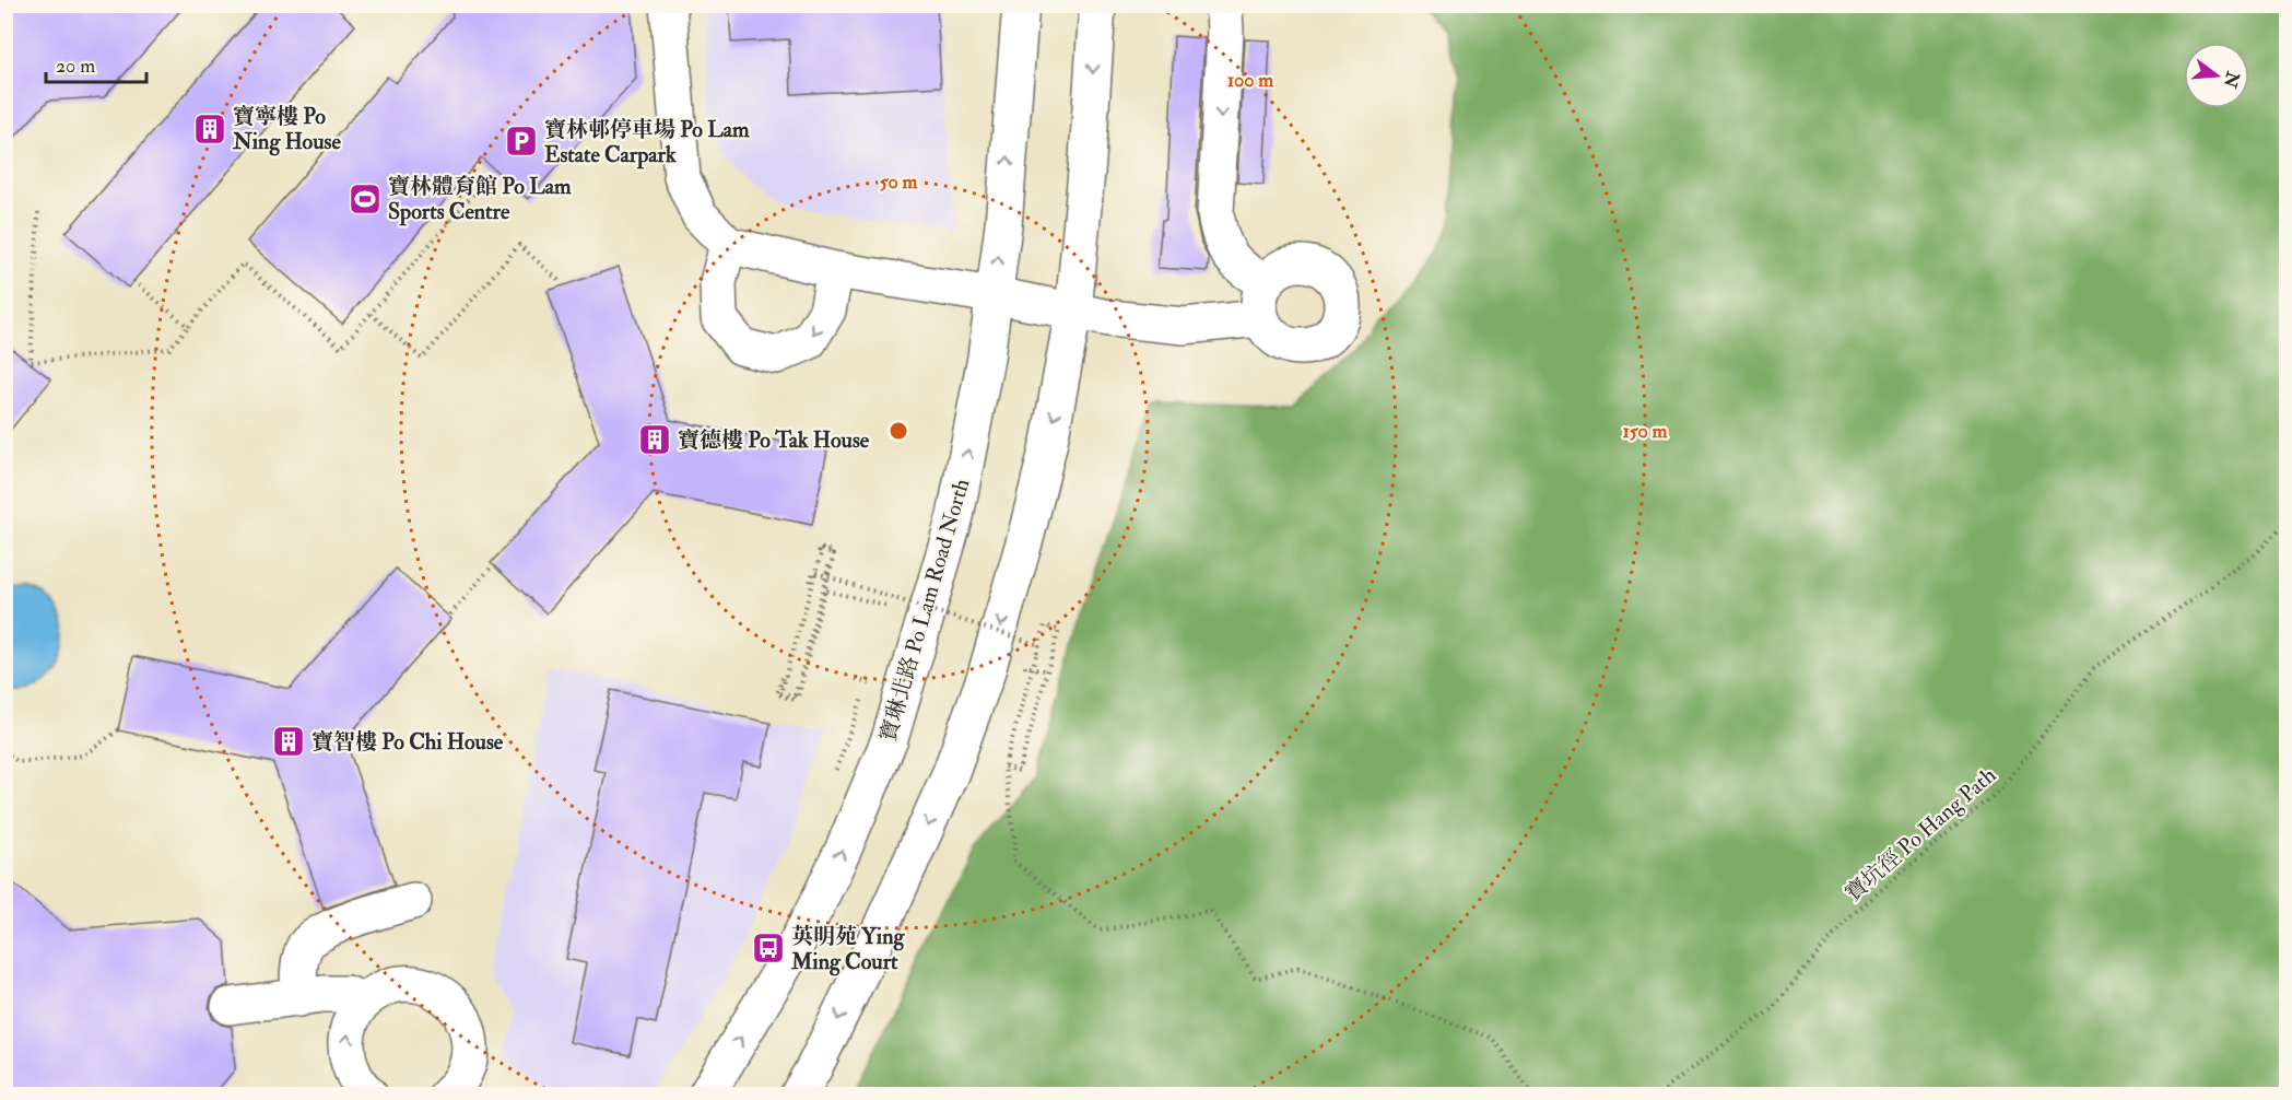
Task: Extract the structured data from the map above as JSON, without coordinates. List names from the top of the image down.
{
  "streets": {
    "main road": ["寶琳北路 Po Lam Road North"],
    "path": ["寶坑徑 Po Hang Path"]
  },
  "places": {
    "building": ["寶寧樓 Po Ning House", "寶德樓 Po Tak House", "寶智樓 Po Chi House"],
    "parking": ["寶林邨停車場 Po Lam Estate Carpark"],
    "sports": ["寶林體育館 Po Lam Sports Centre"],
    "bus stop": ["英明苑 Ying Ming Court"]
  },
  "scale_bar": "20 m",
  "north": "right",
  "rings": ["100 m", "50 m", "150 m"]
}
